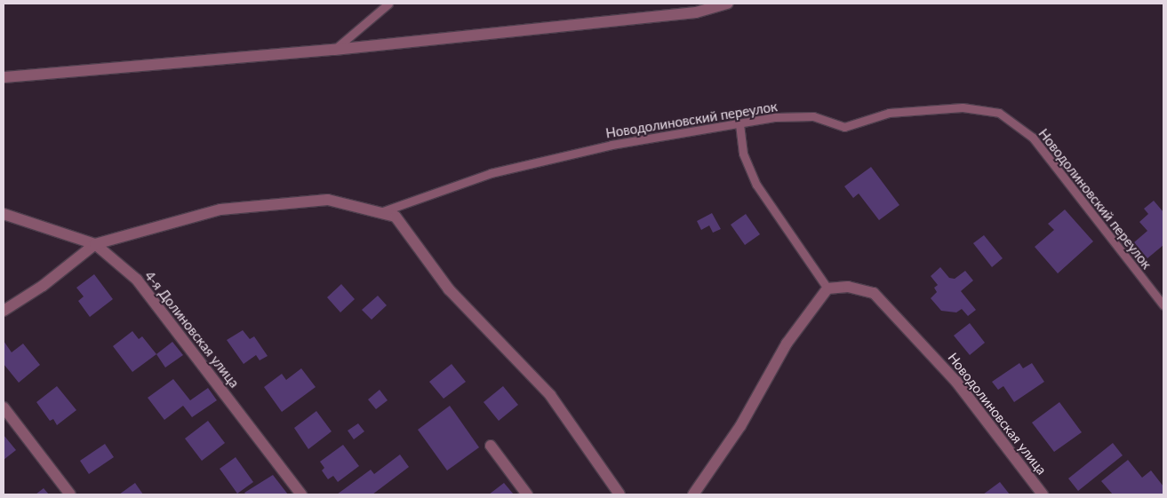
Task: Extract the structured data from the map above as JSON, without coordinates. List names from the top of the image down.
{
  "streets": {
    "street": ["4-я Долиновская улица", "Новодолиновская улица"],
    "lane": ["Новодолиновский переулок"]
  }
}
